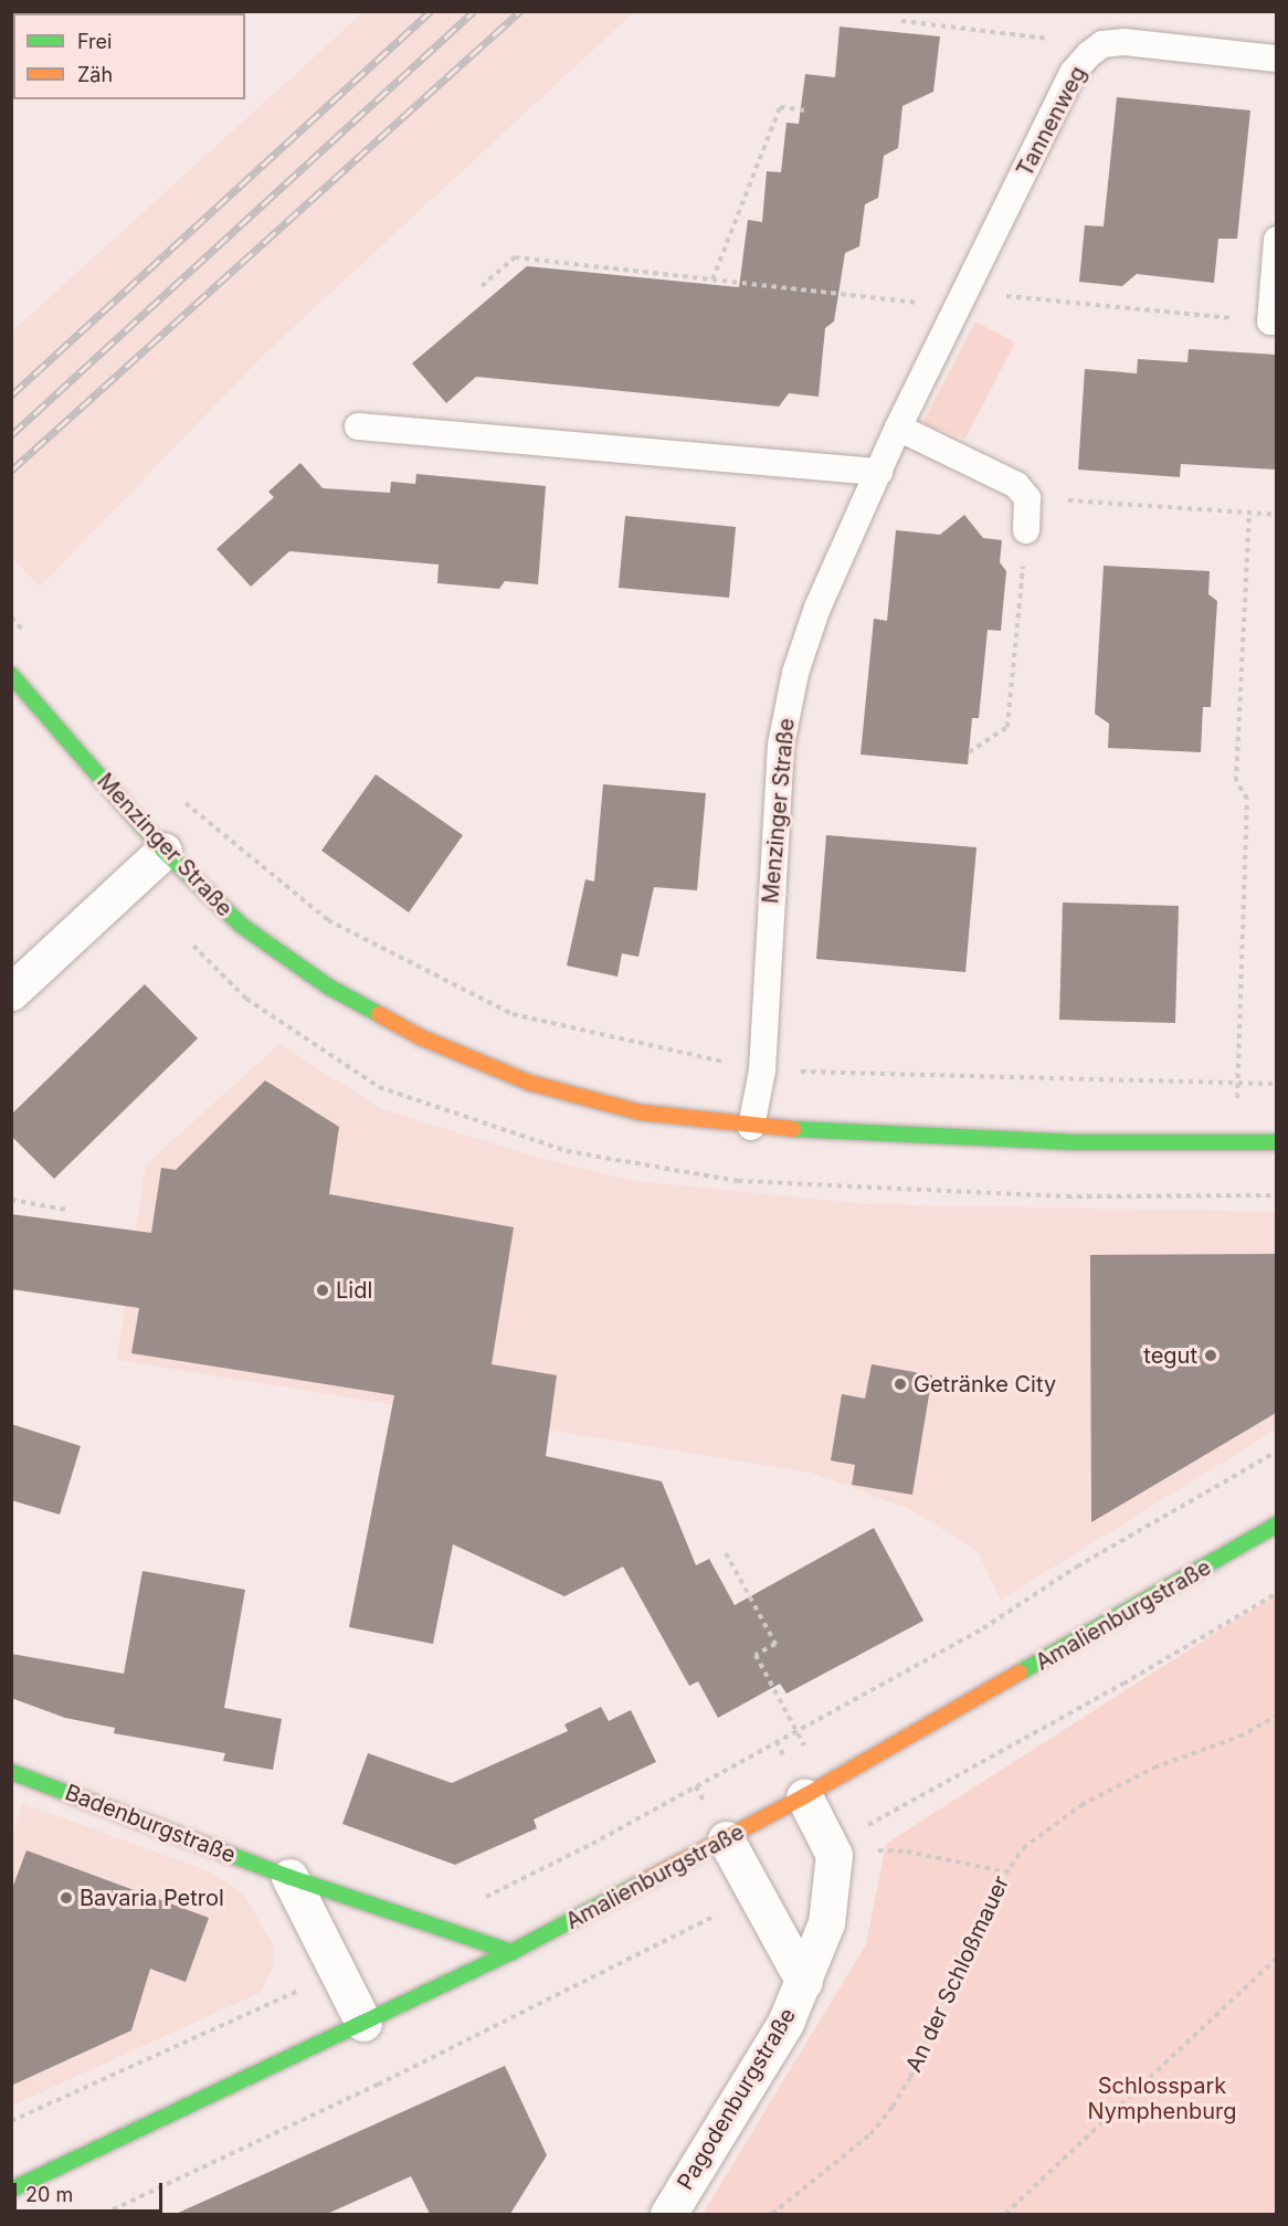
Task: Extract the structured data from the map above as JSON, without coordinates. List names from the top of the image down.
{
  "streets": {
    "street": [
      "Menzinger Straße",
      "Amalienburgstraße",
      "Badenburgstraße",
      "Pagodenburgstraße"
    ],
    "lane": ["Tannenweg"],
    "path": ["An der Schloßmauer"]
  },
  "crossings": [
    ["Tannenweg", "Menzinger Straße"],
    ["Amalienburgstraße", "Badenburgstraße"],
    ["Amalienburgstraße", "Pagodenburgstraße"]
  ],
  "parks": ["Schlosspark Nymphenburg"],
  "places": [
    "Lidl",
    "tegut",
    "Getränke City",
    "Bavaria Petrol"
  ],
  "legend": ["Frei", "Zäh"],
  "scale_bar": "20 m"
}
